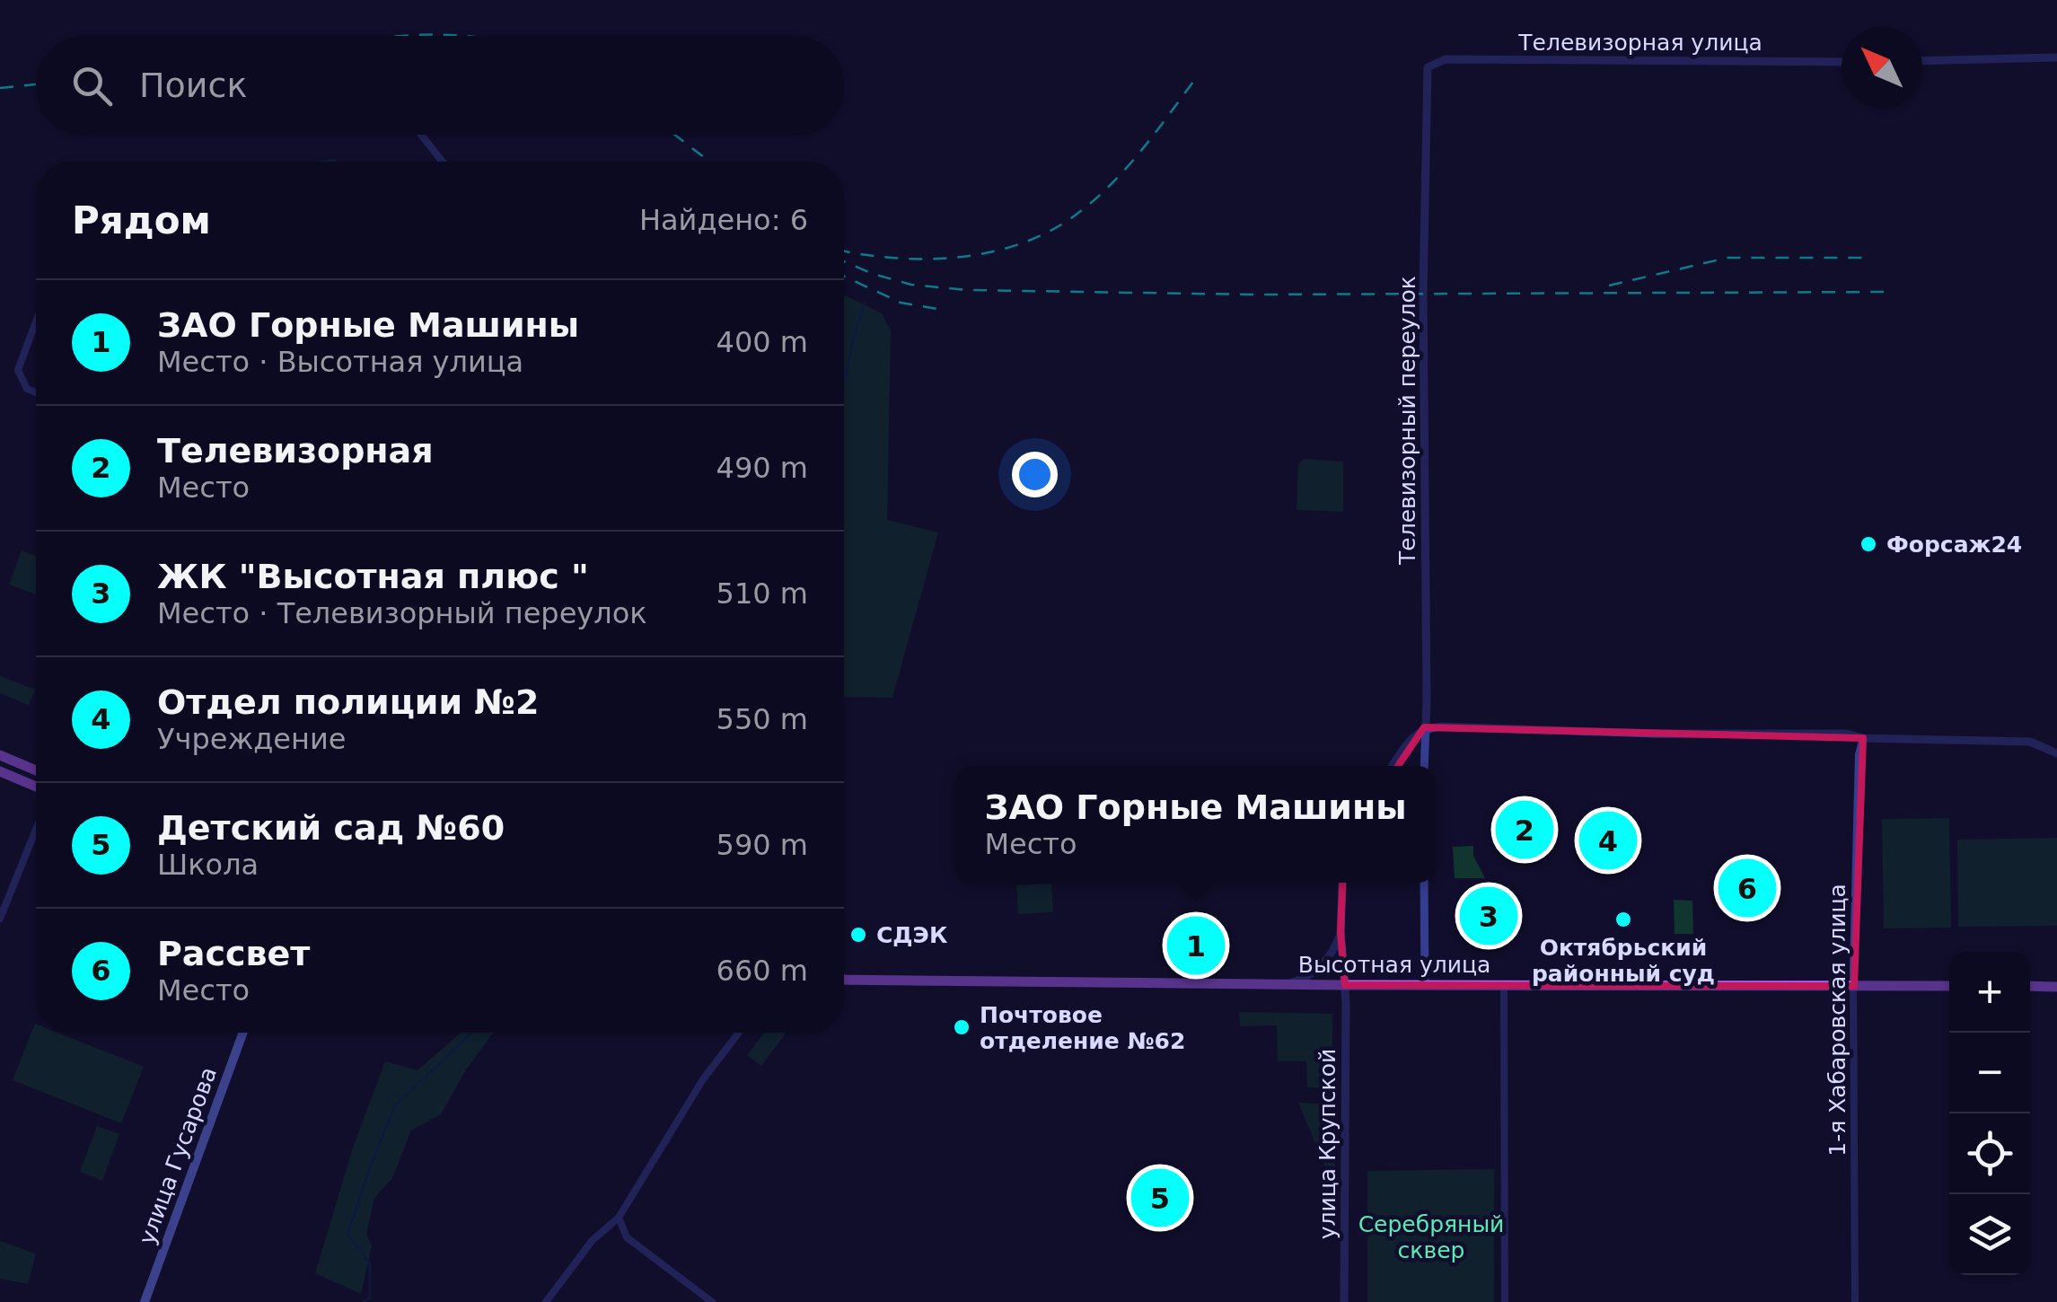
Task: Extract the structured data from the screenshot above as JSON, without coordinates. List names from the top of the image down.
{
  "streets": {
    "main road": ["Высотная улица", "улица Гусарова"],
    "street": [
      "Телевизорная улица",
      "Телевизорный переулок",
      "1-я Хабаровская улица",
      "улица Крупской"
    ]
  },
  "crossings": [
    ["Телевизорная улица", "Телевизорный переулок"],
    ["Высотная улица", "1-я Хабаровская улица"],
    ["Высотная улица", "улица Крупской"]
  ],
  "parks": ["Серебряный сквер"],
  "places": [
    "Форсаж24",
    "Октябрьский районный суд",
    "СДЭК",
    "Почтовое отделение №62"
  ],
  "north": "top left",
  "page": {
    "search": "Поиск",
    "heading": ["Рядом", "Найдено: 6"],
    "list": [
      {
        "mark": "1",
        "name": "ЗАО Горные Машины",
        "note": "Место · Высотная улица",
        "value": "400 m"
      },
      {
        "mark": "2",
        "name": "Телевизорная",
        "note": "Место",
        "value": "490 m"
      },
      {
        "mark": "3",
        "name": "ЖК \"Высотная плюс \"",
        "note": "Место · Телевизорный переулок",
        "value": "510 m"
      },
      {
        "mark": "4",
        "name": "Отдел полиции №2",
        "note": "Учреждение",
        "value": "550 m"
      },
      {
        "mark": "5",
        "name": "Детский сад №60",
        "note": "Школа",
        "value": "590 m"
      },
      {
        "mark": "6",
        "name": "Рассвет",
        "note": "Место",
        "value": "660 m"
      }
    ],
    "popup": ["ЗАО Горные Машины", "Место"],
    "pins": [
      "2",
      "4",
      "6",
      "3",
      "1",
      "5"
    ],
    "map_buttons": ["+", "−"]
  }
}
